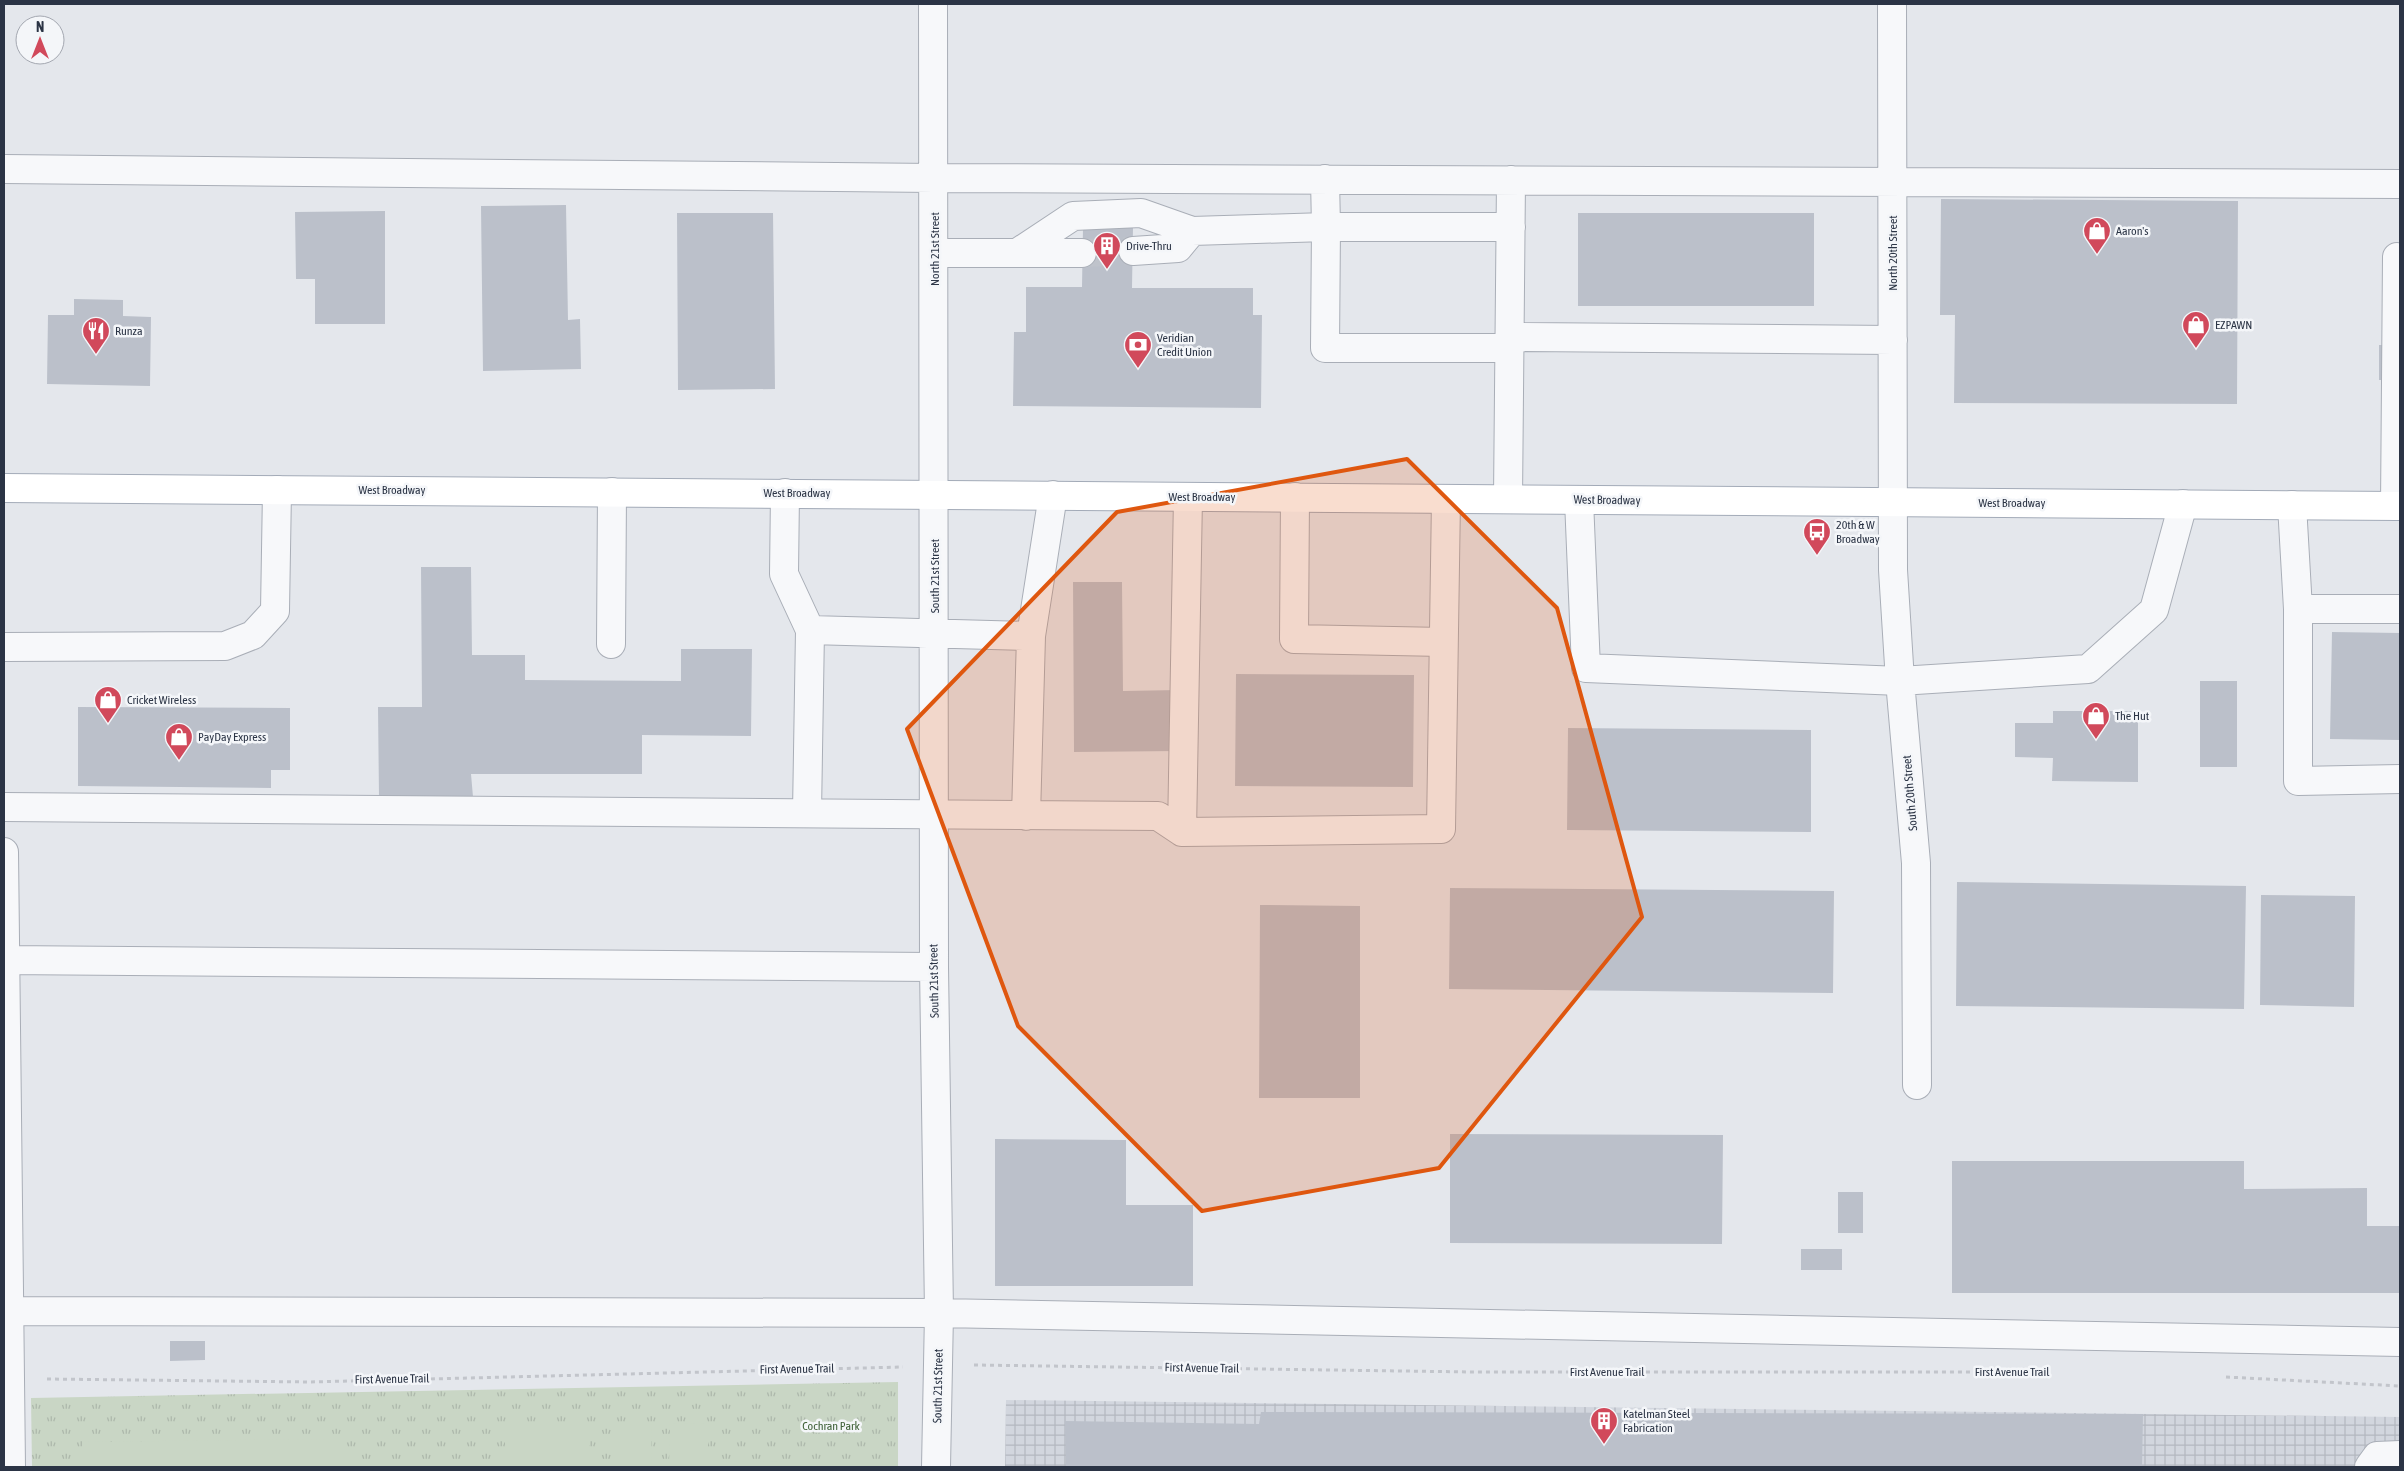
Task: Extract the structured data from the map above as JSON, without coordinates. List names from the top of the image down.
{
  "streets": {
    "main road": ["West Broadway"],
    "street": [
      "North 21st Street",
      "North 20th Street",
      "South 21st Street",
      "South 20th Street"
    ],
    "path": ["First Avenue Trail"]
  },
  "crossings": [
    ["North 21st Street", "West Broadway"],
    ["North 21st Street", "South 21st Street"],
    ["North 20th Street", "West Broadway"],
    ["North 20th Street", "South 20th Street"],
    ["West Broadway", "South 21st Street"],
    ["West Broadway", "South 20th Street"],
    ["South 21st Street", "First Avenue Trail"]
  ],
  "parks": ["Cochran Park"],
  "places": {
    "shop": [
      "Aaron's",
      "EZPAWN",
      "Cricket Wireless",
      "The Hut",
      "PayDay Express"
    ],
    "building": ["Drive-Thru", "Katelman Steel Fabrication"],
    "restaurant": ["Runza"],
    "bank": ["Veridian Credit Union"],
    "bus stop": ["20th & W Broadway"]
  },
  "north": "top"
}
